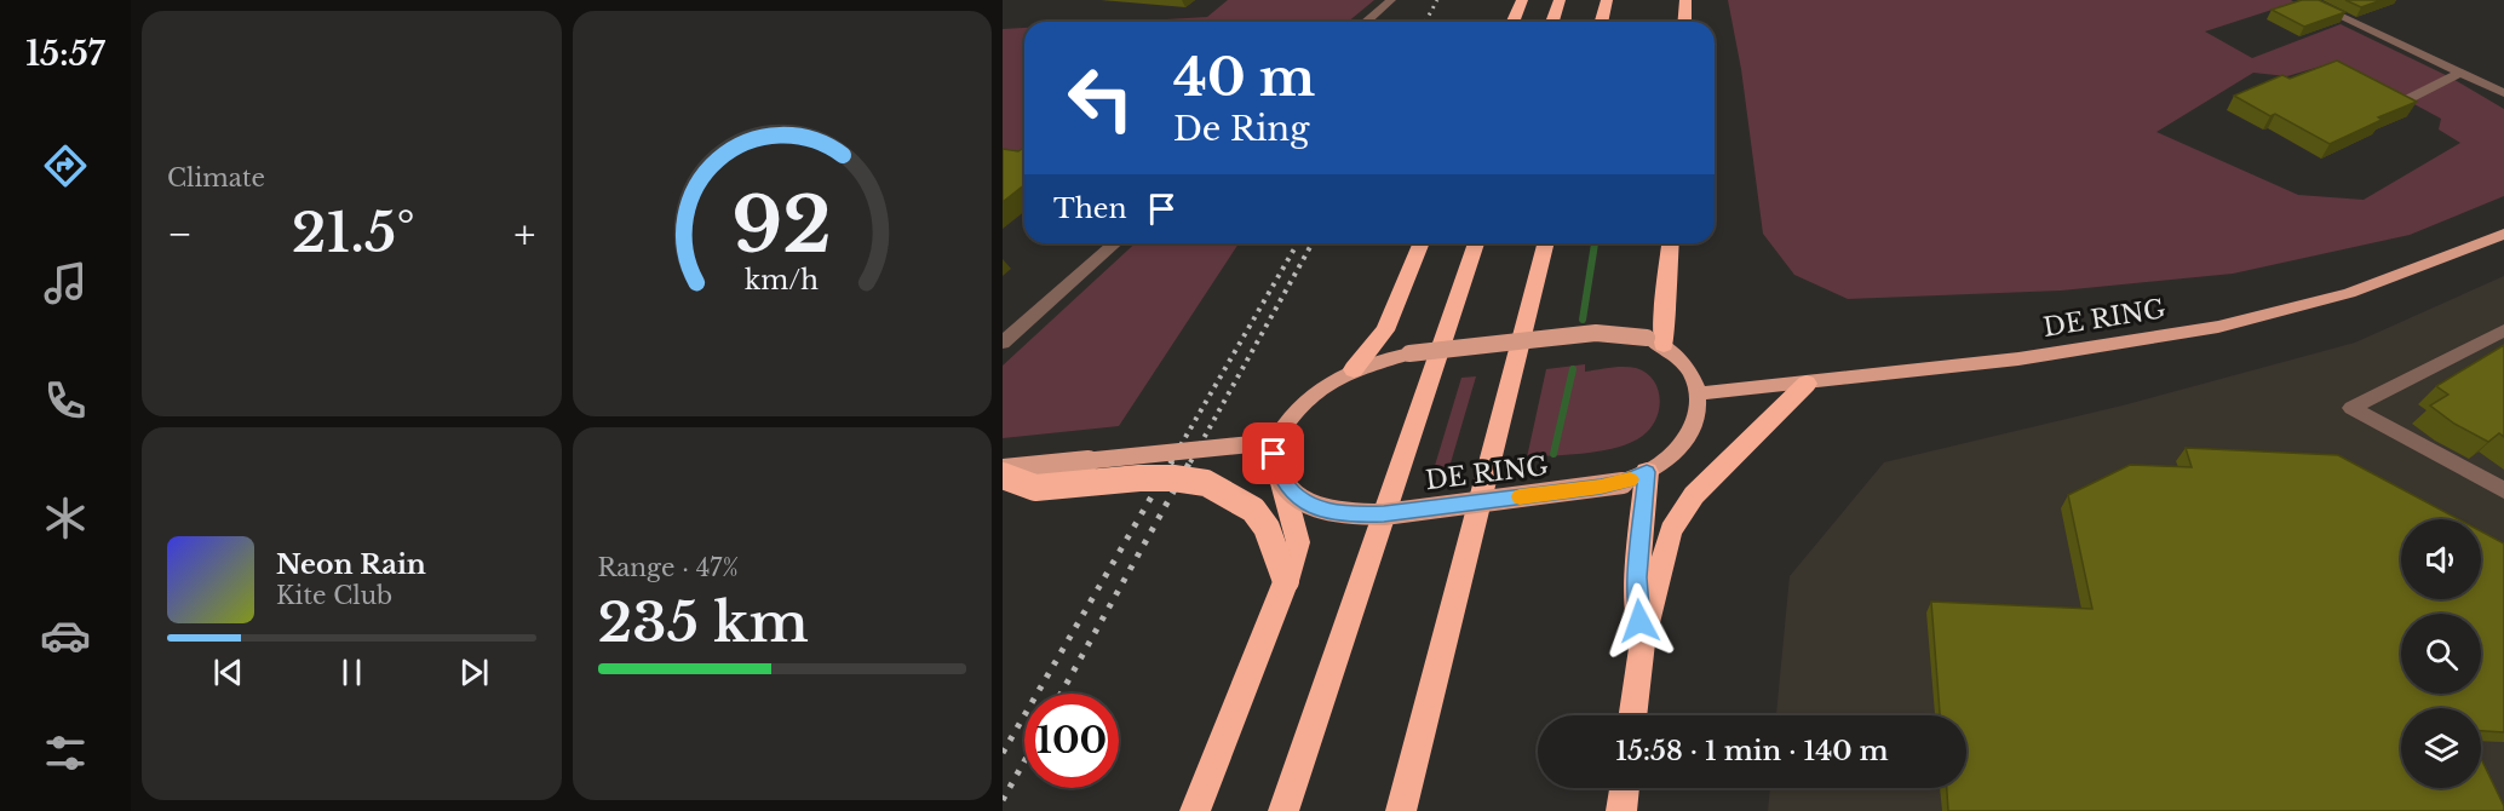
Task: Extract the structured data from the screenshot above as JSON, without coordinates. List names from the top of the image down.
{
  "streets": {
    "main road": ["DE RING"]
  },
  "page": {
    "tabs": "15:57",
    "tile": [
      "Climate",
      ["Range · 47%", "235 km"]
    ],
    "turn": ["40 m", "De Ring"],
    "then": "Then",
    "heat": ["−", "21.5°", "+"],
    "song": ["Neon Rain", "Kite Club"],
    "limit": "100",
    "trip": "15:58 · 1 min · 140 m",
    "gauge": ["92", "km/h"]
  }
}
